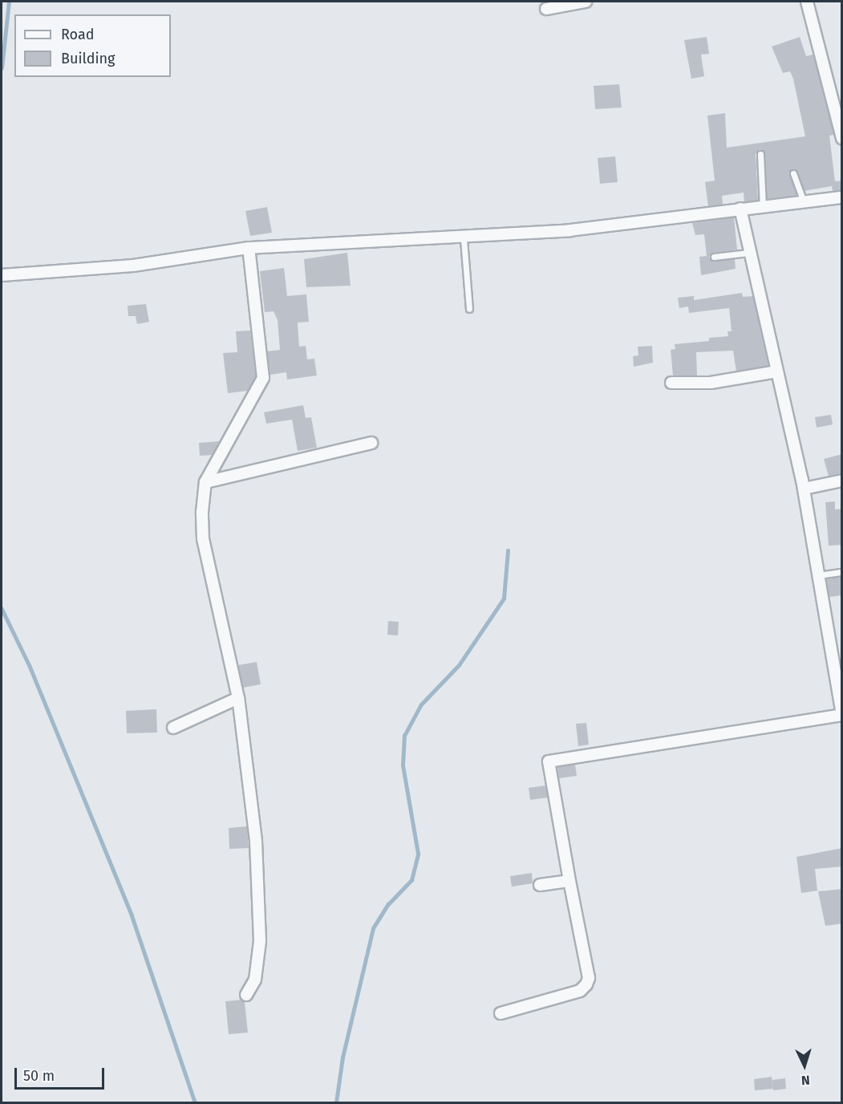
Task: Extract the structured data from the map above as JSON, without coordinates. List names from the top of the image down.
{
  "legend": ["Road", "Building"],
  "scale_bar": "50 m",
  "north": "bottom"
}
